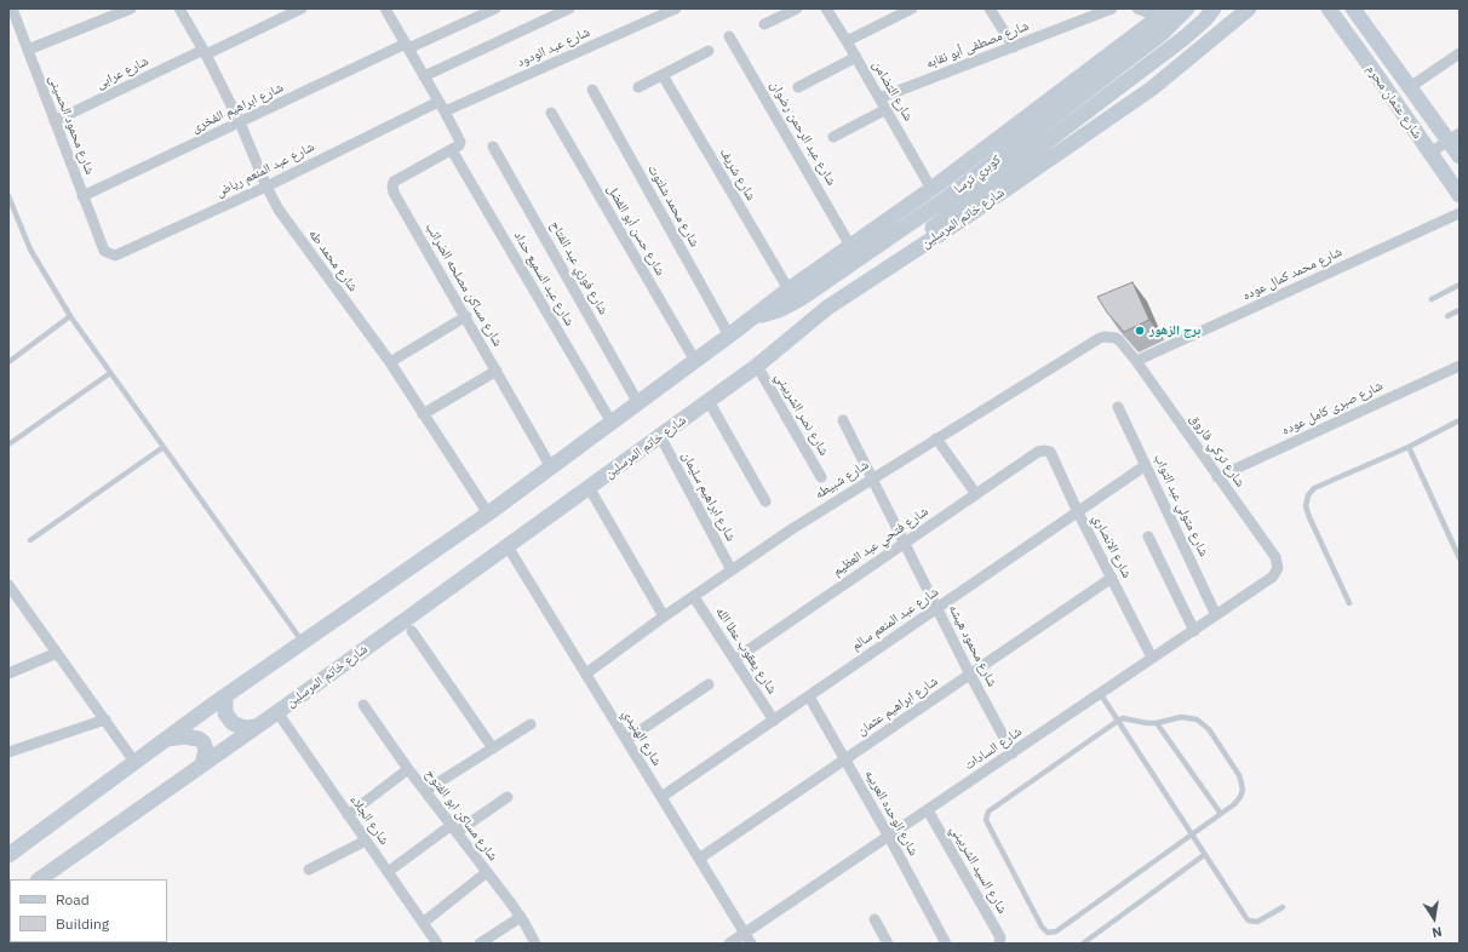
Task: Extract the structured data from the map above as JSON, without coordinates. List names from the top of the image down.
{
  "streets": {
    "main road": ["شارع عثمان محرم", "كوبري ترسا", "شارع خاتم المرسلين"],
    "street": [
      "شارع مصطفى أبو نقابه",
      "شارع عبد الودود",
      "شارع عرابى",
      "شارع التضامن",
      "شارع ابراهيم الفخرى",
      "شارع محمود الحسينى",
      "شارع عبد الرحمن رضوان",
      "شارع عبد المنعم رياض",
      "شارع شريف",
      "شارع محمد شلتوت",
      "شارع حسن أبو الفضل",
      "شارع محمد طه",
      "شارع فوزي عبد الفتاح",
      "شارع محمد كمال عوده",
      "شارع عبد السميع حداد",
      "شارع مساكن مصلحه الضرائب",
      "شارع صبرى كامل عوده",
      "شارع نصر الشربيني",
      "شارع تركي فاروق",
      "شارع شبيطه",
      "شارع ابراهيم سليمان",
      "شارع متولي عبد التواب",
      "شارع فتحي عبد العظيم",
      "شارع الانصاري",
      "شارع عبد المنعم سالم",
      "شارع محمود هيشه",
      "شارع يعقوب عطا الله",
      "شارع ابراهيم عثمان",
      "شارع الهنيدي",
      "شارع السادات",
      "شارع الوحده العربيه",
      "شارع مساكن ابو الفتوح",
      "شارع الجلاء",
      "شارع السيد الشربيني"
    ]
  },
  "crossings": [
    ["شارع مصطفى أبو نقابه", "شارع التضامن"],
    ["شارع عبد الودود", "شارع عبد المنعم رياض"],
    ["شارع عبد الودود", "شارع عبد السميع حداد"],
    ["شارع عرابى", "شارع محمود الحسينى"],
    ["شارع عرابى", "شارع محمد طه"],
    ["شارع ابراهيم الفخرى", "شارع محمود الحسينى"],
    ["شارع ابراهيم الفخرى", "شارع محمد طه"],
    ["شارع ابراهيم الفخرى", "شارع عبد السميع حداد"],
    ["شارع محمود الحسينى", "شارع عبد المنعم رياض"],
    ["شارع عبد المنعم رياض", "شارع محمد طه"],
    ["شارع عبد المنعم رياض", "شارع عبد السميع حداد"],
    ["كوبري ترسا", "شارع خاتم المرسلين"],
    ["شارع خاتم المرسلين", "شارع نصر الشربيني"],
    ["شارع خاتم المرسلين", "شارع ابراهيم سليمان"],
    ["شارع خاتم المرسلين", "شارع الهنيدي"],
    ["شارع خاتم المرسلين", "شارع الجلاء"],
    ["شارع محمد كمال عوده", "شارع تركي فاروق"],
    ["شارع عبد السميع حداد", "شارع مساكن مصلحه الضرائب"],
    ["شارع صبرى كامل عوده", "شارع تركي فاروق"],
    ["شارع تركي فاروق", "شارع شبيطه"],
    ["شارع تركي فاروق", "شارع السادات"],
    ["شارع شبيطه", "شارع ابراهيم سليمان"],
    ["شارع شبيطه", "شارع محمود هيشه"],
    ["شارع شبيطه", "شارع يعقوب عطا الله"],
    ["شارع شبيطه", "شارع الهنيدي"],
    ["شارع متولي عبد التواب", "شارع عبد المنعم سالم"],
    ["شارع متولي عبد التواب", "شارع السادات"],
    ["شارع فتحي عبد العظيم", "شارع الانصاري"],
    ["شارع فتحي عبد العظيم", "شارع محمود هيشه"],
    ["شارع فتحي عبد العظيم", "شارع يعقوب عطا الله"],
    ["شارع الانصاري", "شارع عبد المنعم سالم"],
    ["شارع الانصاري", "شارع ابراهيم عثمان"],
    ["شارع الانصاري", "شارع السادات"],
    ["شارع عبد المنعم سالم", "شارع محمود هيشه"],
    ["شارع عبد المنعم سالم", "شارع يعقوب عطا الله"],
    ["شارع عبد المنعم سالم", "شارع الهنيدي"],
    ["شارع عبد المنعم سالم", "شارع الوحده العربيه"],
    ["شارع محمود هيشه", "شارع ابراهيم عثمان"],
    ["شارع محمود هيشه", "شارع السادات"],
    ["شارع ابراهيم عثمان", "شارع الهنيدي"],
    ["شارع ابراهيم عثمان", "شارع الوحده العربيه"],
    ["شارع الهنيدي", "شارع السادات"],
    ["شارع السادات", "شارع الوحده العربيه"],
    ["شارع السادات", "شارع السيد الشربيني"]
  ],
  "places": ["برج الزهور"],
  "legend": ["Road", "Building"],
  "north": "bottom"
}
